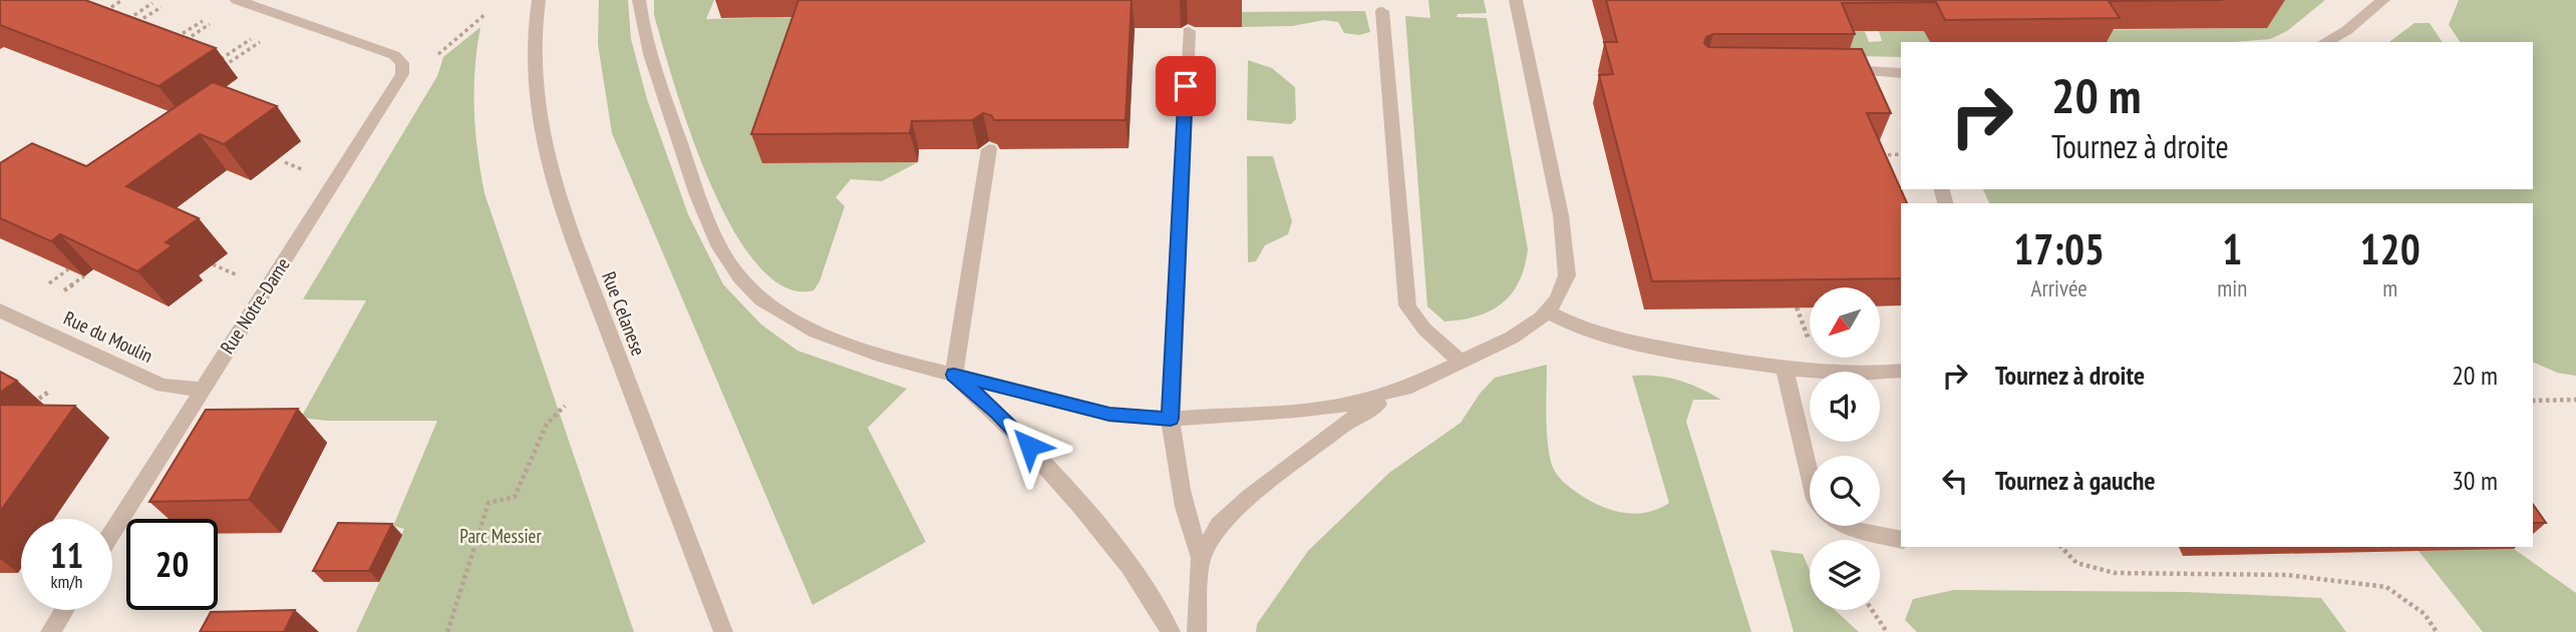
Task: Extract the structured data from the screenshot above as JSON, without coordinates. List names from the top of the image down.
{
  "streets": {
    "street": ["Rue Notre-Dame", "Rue Celanese", "Rue du Moulin"]
  },
  "crossings": [
    ["Rue Notre-Dame", "Rue du Moulin"]
  ],
  "parks": ["Parc Messier"],
  "north": "bottom left",
  "page": {
    "turn": ["20 m", "Tournez à droite"],
    "eta": [
      "17:05",
      "Arrivée",
      "1",
      "min",
      "120",
      "m"
    ],
    "list": [
      {
        "name": "Tournez à droite",
        "value": "20 m"
      },
      {
        "name": "Tournez à gauche",
        "value": "30 m"
      }
    ],
    "speed": "11 km/h",
    "limit": "20"
  }
}
